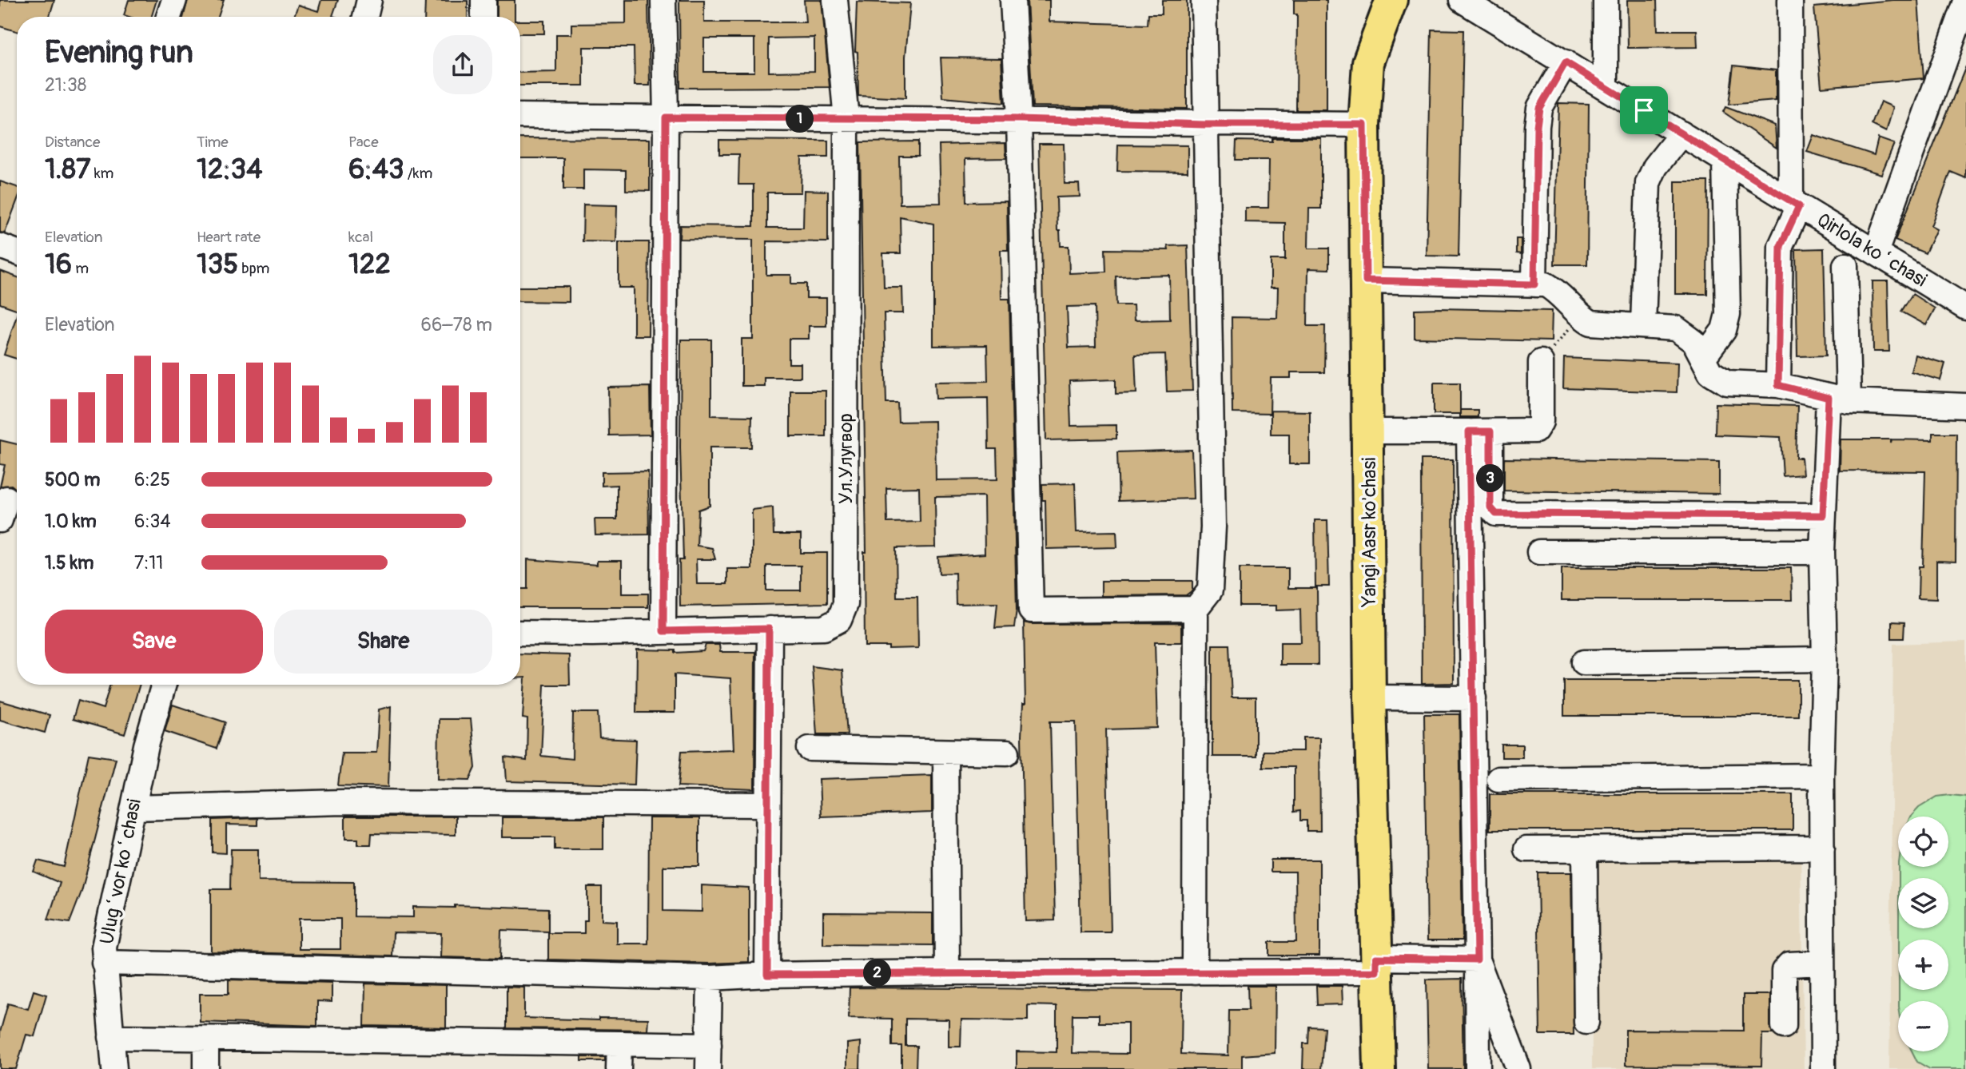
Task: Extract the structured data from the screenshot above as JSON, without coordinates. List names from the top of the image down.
{
  "streets": {
    "main road": ["Yangi Aasr ko'chasi"],
    "street": ["Qirlola koʻchasi", "Ул.Улугвор", "Ulugʻvor koʻchasi"]
  },
  "page": {
    "heading": ["Evening run", "21:38"],
    "pins": ["1", "3", "2"],
    "stats": [
      ["Distance", "1.87 km"],
      ["Time", "12:34"],
      ["Pace", "6:43 /km"],
      ["Elevation", "16 m"],
      ["Heart rate", "135 bpm"],
      ["kcal", "122"]
    ],
    "chart": ["Elevation", "66–78 m"],
    "list": [
      {
        "name": "500 m",
        "note": "6:25"
      },
      {
        "name": "1.0 km",
        "note": "6:34"
      },
      {
        "name": "1.5 km",
        "note": "7:11"
      }
    ],
    "buttons": ["Save", "Share"],
    "map_buttons": ["+", "−"]
  }
}
